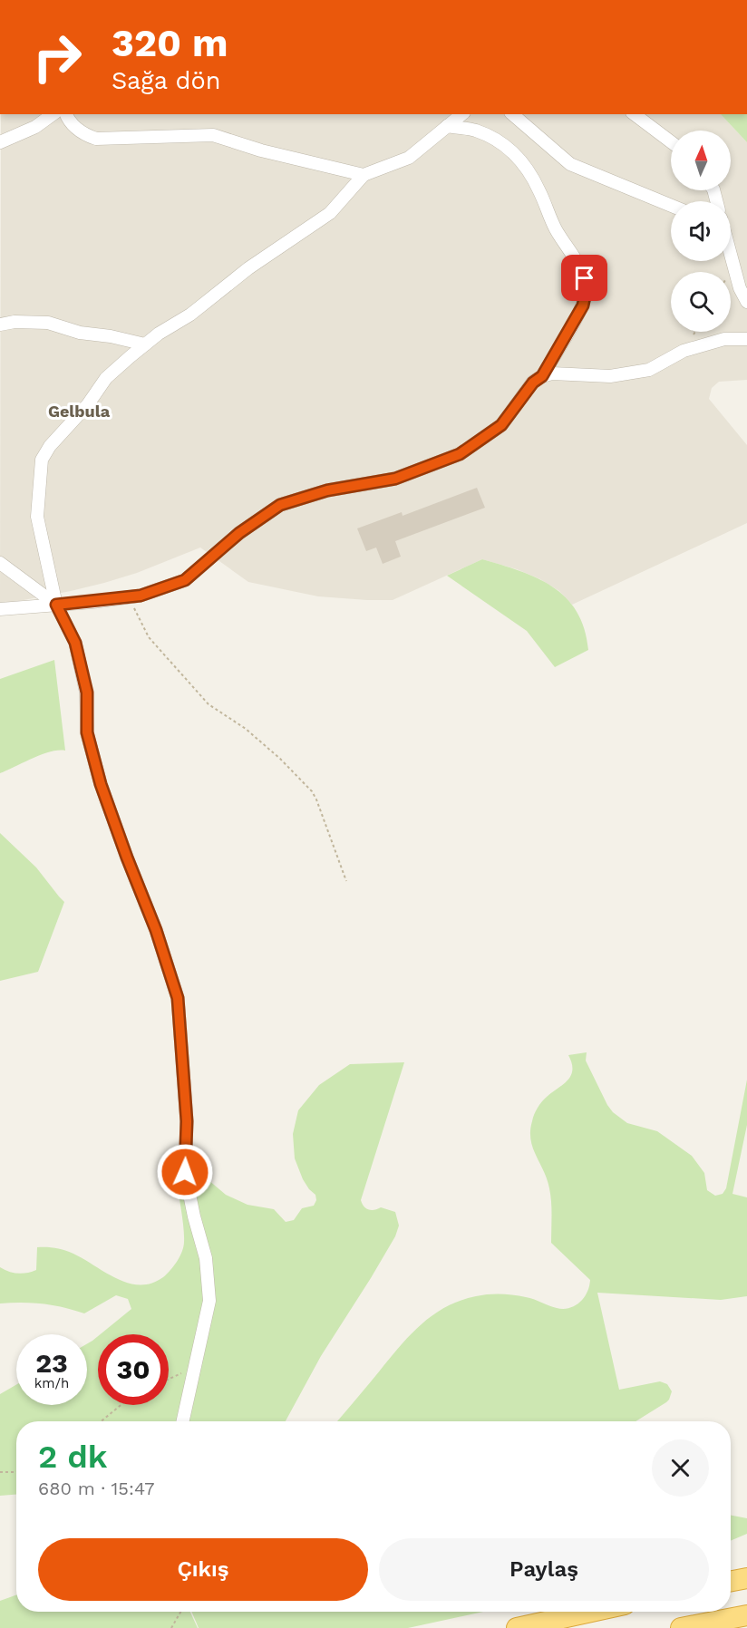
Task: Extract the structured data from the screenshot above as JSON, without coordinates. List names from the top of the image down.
{
  "districts": ["Gelbula"],
  "north": "top",
  "page": {
    "turn": ["320 m", "Sağa dön"],
    "speed": "23 km/h",
    "limit": "30",
    "heading": ["2 dk", "680 m · 15:47"],
    "buttons": ["Çıkış", "Paylaş"]
  }
}
